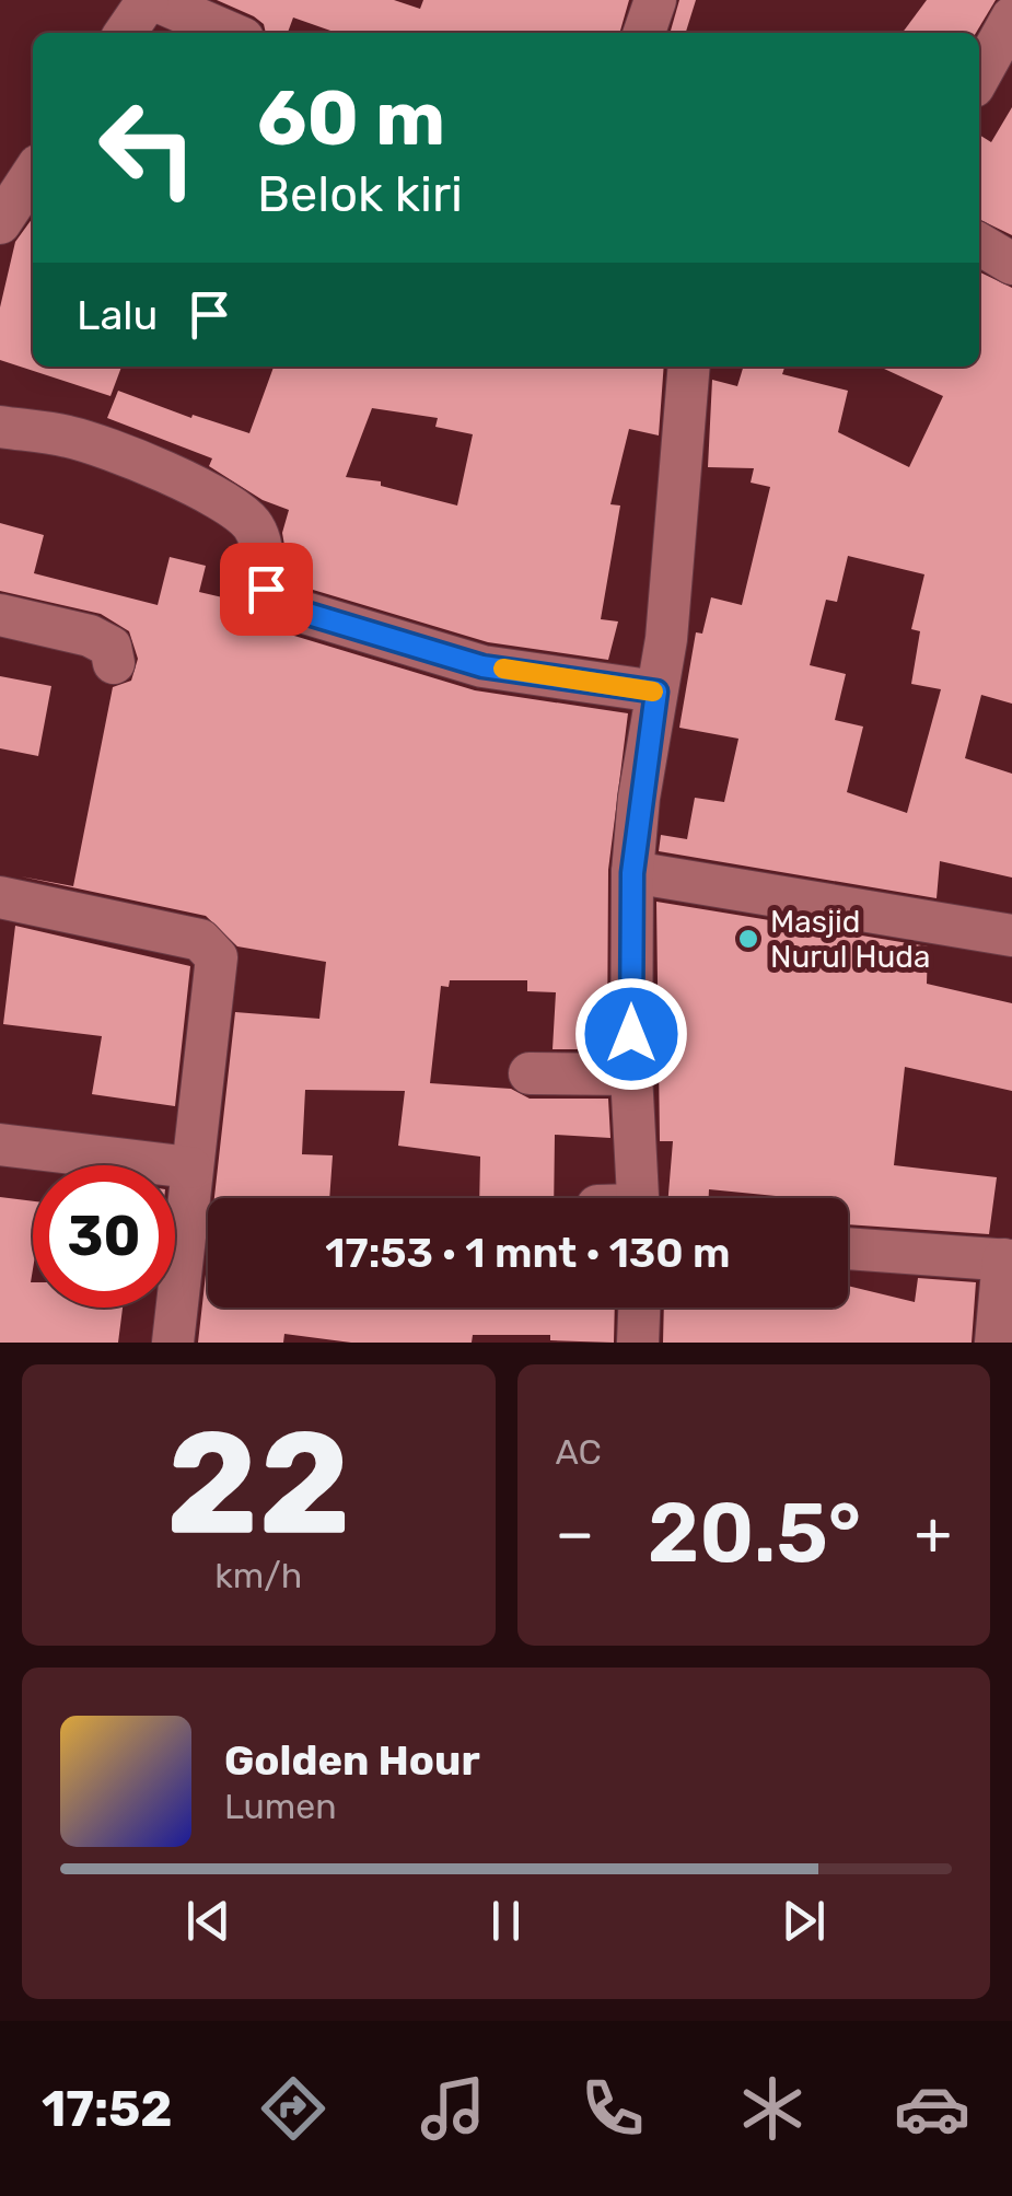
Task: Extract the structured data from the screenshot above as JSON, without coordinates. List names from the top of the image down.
{
  "places": ["Masjid Nurul Huda"],
  "page": {
    "turn": ["60 m", "Belok kiri"],
    "then": "Lalu",
    "limit": "30",
    "trip": "17:53 · 1 mnt · 130 m",
    "tile": [
      ["22", "km/h"],
      "AC"
    ],
    "heat": ["−", "20.5°", "+"],
    "song": ["Golden Hour", "Lumen"],
    "tabs": "17:52"
  }
}
